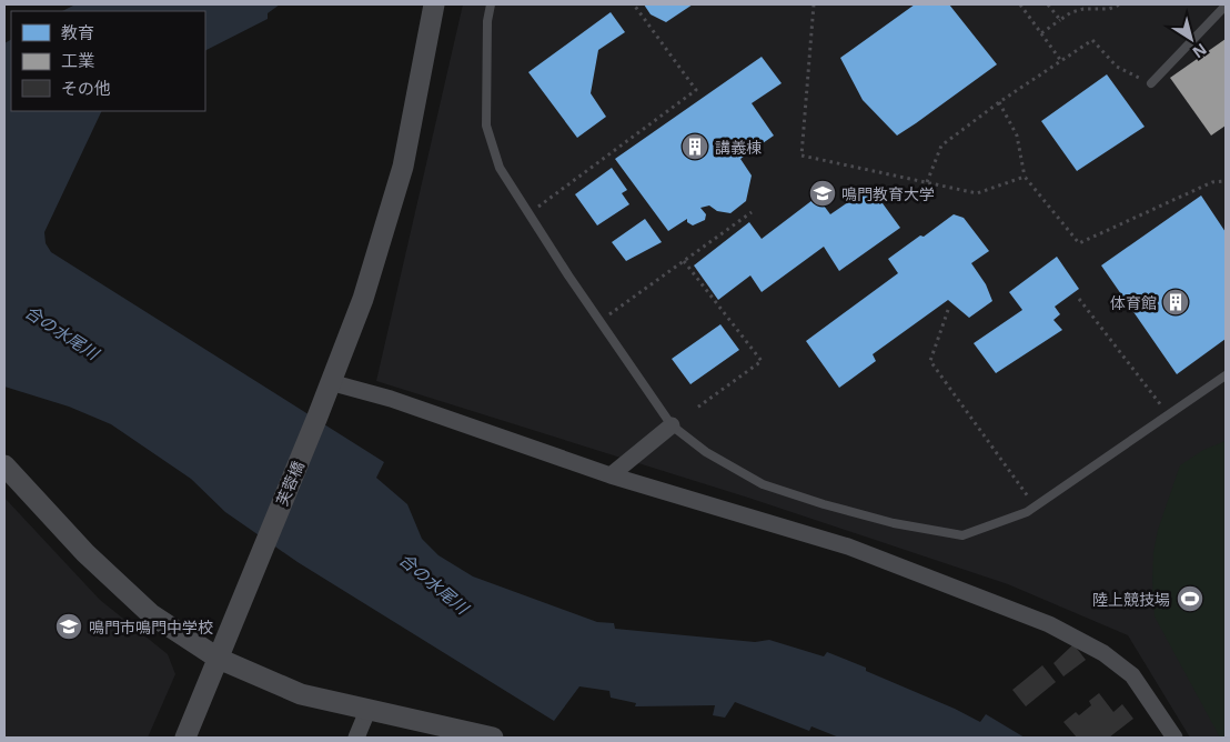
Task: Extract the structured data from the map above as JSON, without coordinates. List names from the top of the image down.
{
  "streets": {
    "street": ["芙蓉橋"]
  },
  "water": ["合の水尾川"],
  "places": {
    "building": ["講義棟", "体育館"],
    "school or university": ["鳴門教育大学", "鳴門市鳴門中学校"],
    "sports": ["陸上競技場"]
  },
  "legend": ["教育", "工業", "その他"],
  "north": "bottom right"
}
